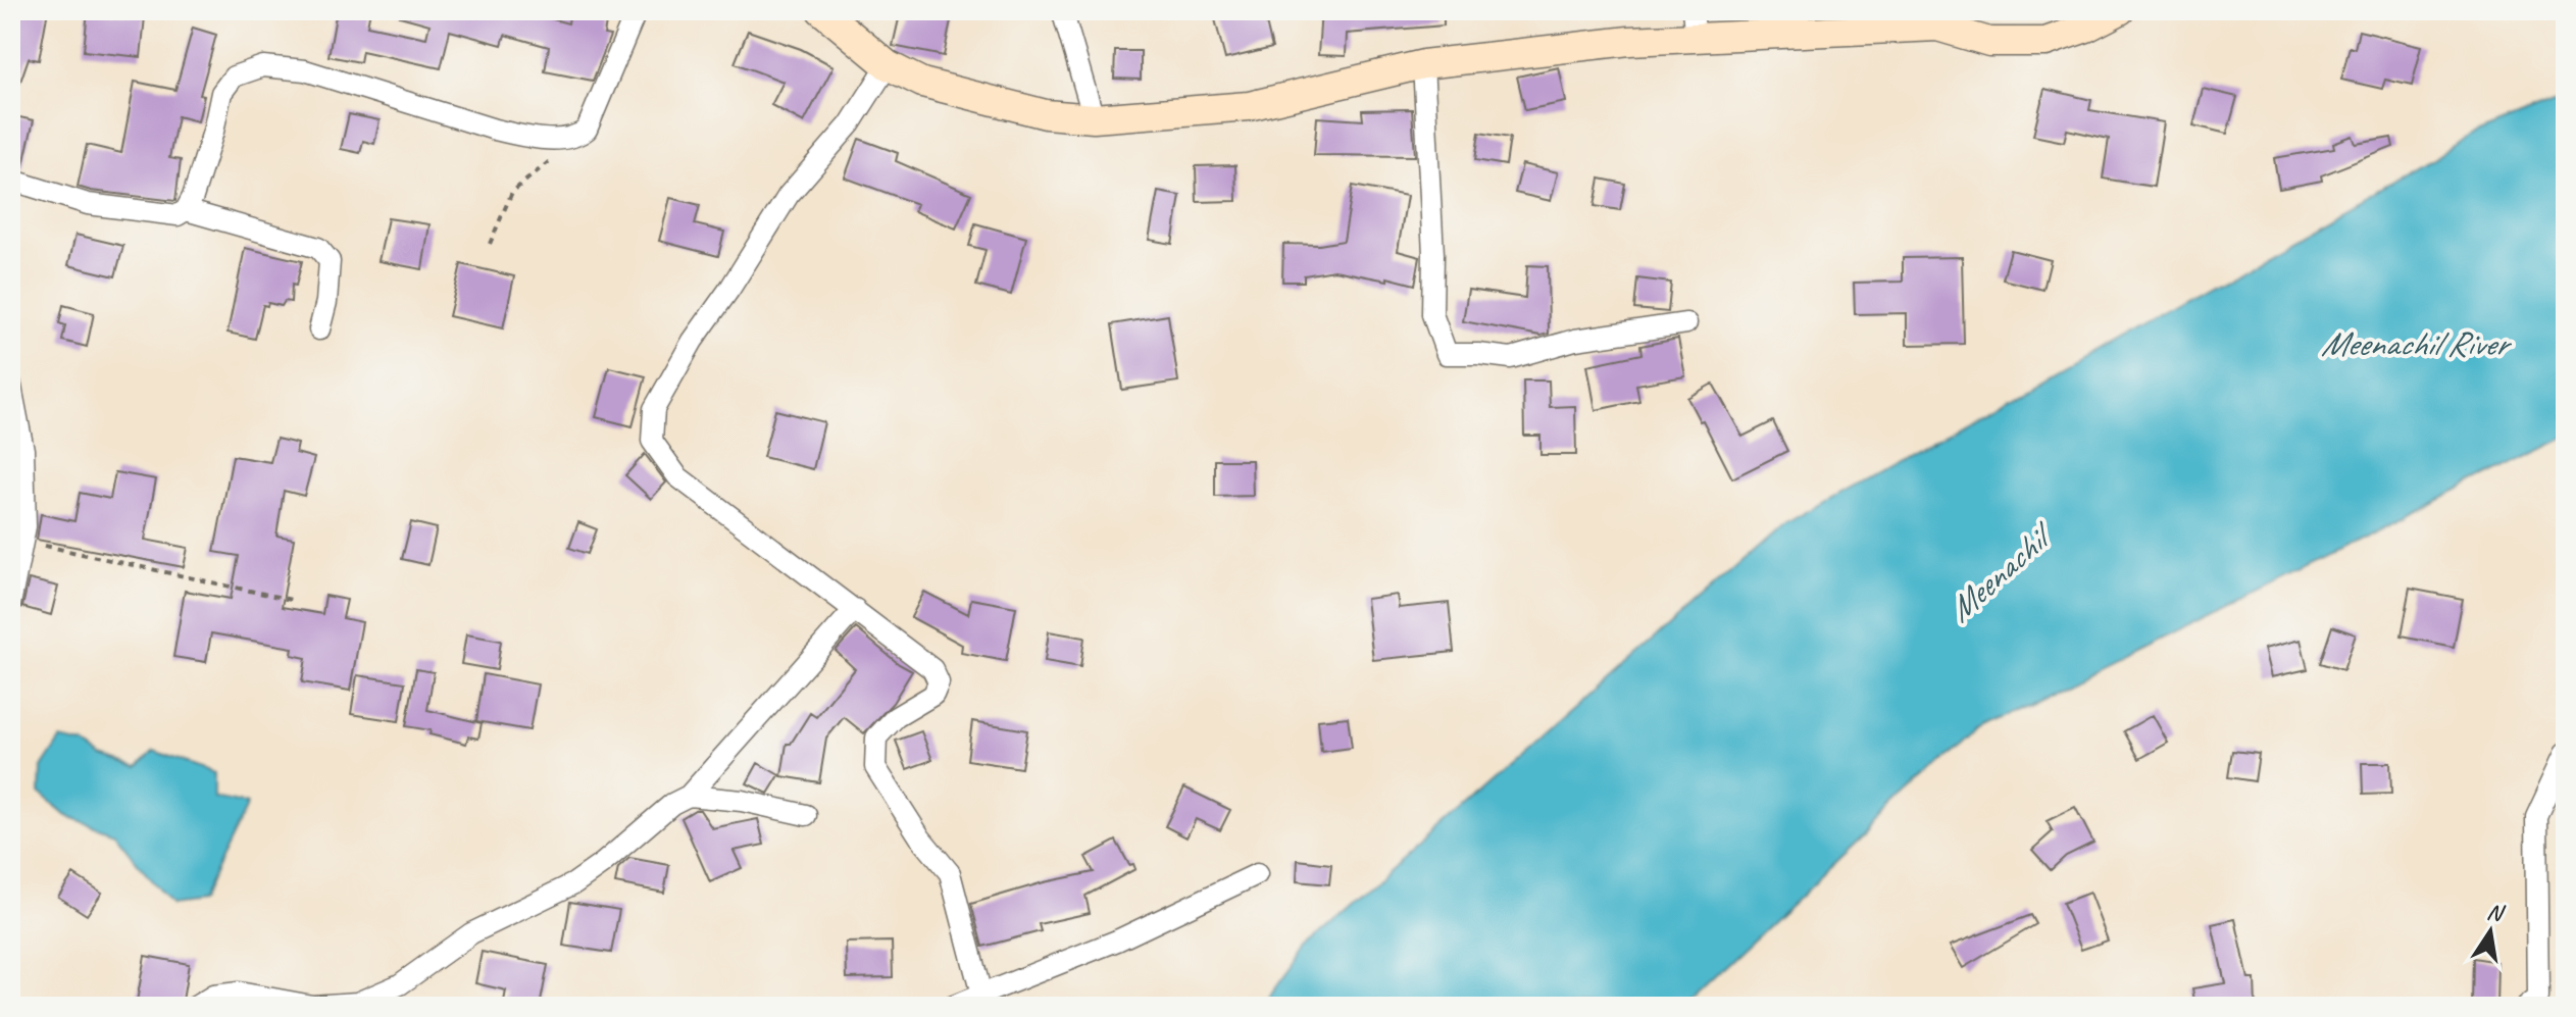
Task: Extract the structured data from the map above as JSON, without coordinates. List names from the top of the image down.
{
  "water": ["Meenachil River", "Meenachil"],
  "north": "top"
}
